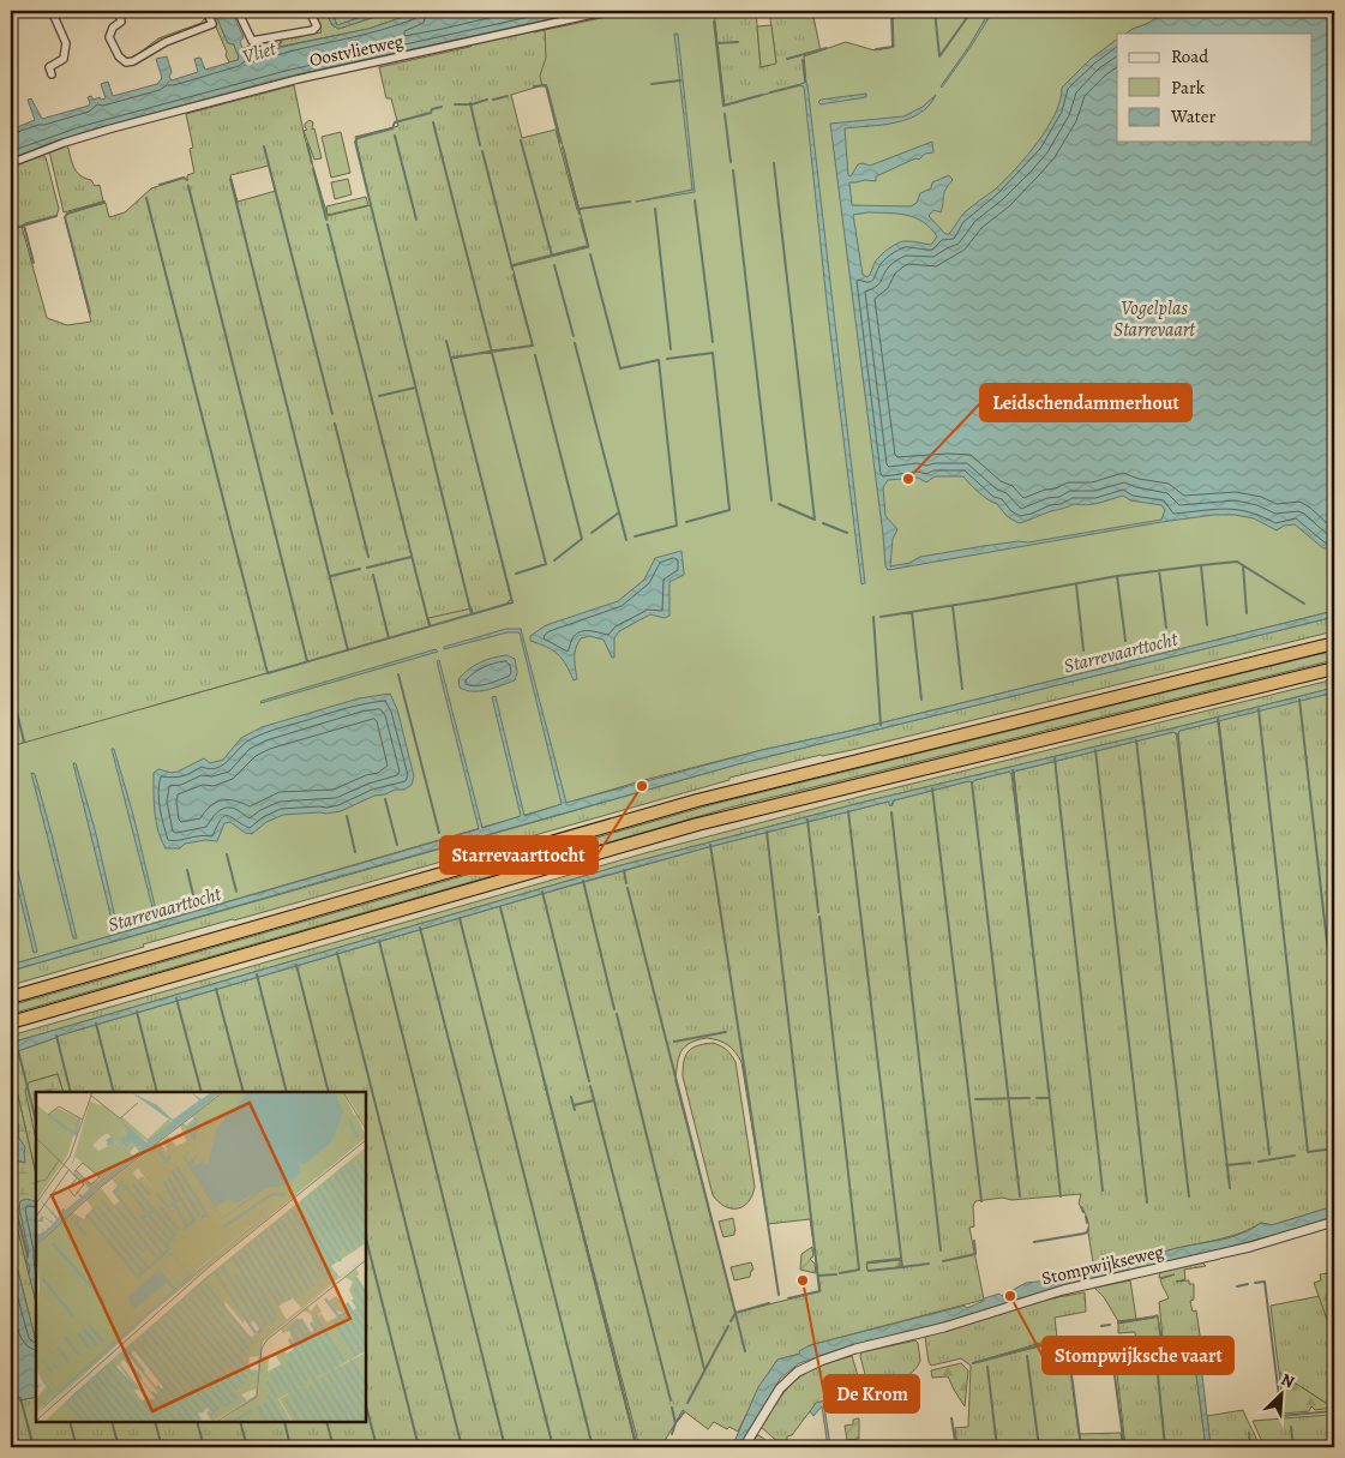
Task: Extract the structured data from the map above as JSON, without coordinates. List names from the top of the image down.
{
  "streets": {
    "street": ["Oostvlietweg", "Stompwijkseweg"]
  },
  "water": ["Vliet", "Vogelplas Starrevaart", "Starrevaarttocht"],
  "places": [
    "Leidschendammerhout",
    "Starrevaarttocht",
    "De Krom",
    "Stompwijksche vaart"
  ],
  "legend": ["Road", "Park", "Water"],
  "north": "top right"
}
